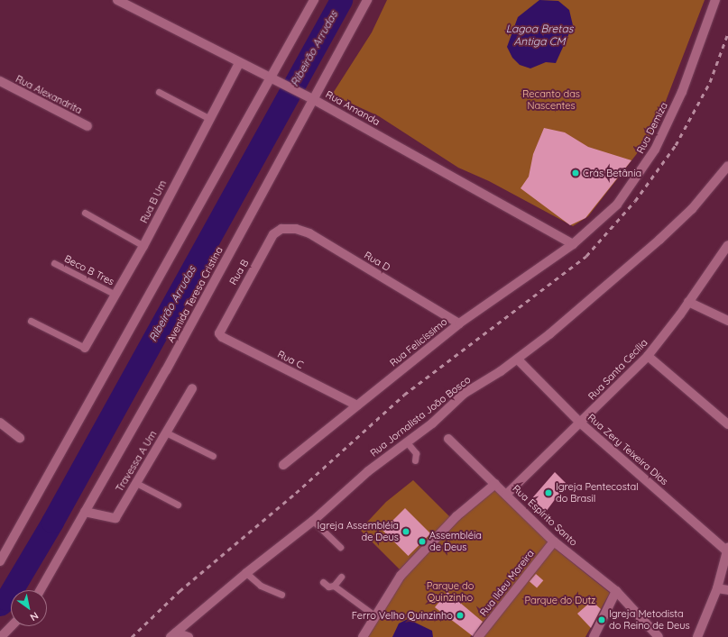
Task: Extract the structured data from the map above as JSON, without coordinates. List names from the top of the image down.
{
  "streets": {
    "street": [
      "Rua Alexandrita",
      "Rua Amanda",
      "Rua Demiza",
      "Rua B Um",
      "Rua D",
      "Rua B",
      "Avenida Teresa Cristina",
      "Rua Felicíssimo",
      "Rua C",
      "Rua Santa Cecília",
      "Rua Jornalista João Bosco",
      "Rua Zery Teixeira Dias",
      "Travessa A Um",
      "Rua Espírito Santo",
      "Rua Ildeu Moreira"
    ],
    "lane": ["Beco B Tres"]
  },
  "crossings": [
    ["Rua Amanda", "Rua Demiza"],
    ["Rua Amanda", "Rua B Um"],
    ["Rua Amanda", "Avenida Teresa Cristina"],
    ["Rua Amanda", "Rua Felicíssimo"],
    ["Rua Demiza", "Rua Felicíssimo"],
    ["Rua B Um", "Beco B Tres"],
    ["Rua D", "Rua B"],
    ["Rua D", "Rua Felicíssimo"],
    ["Rua B", "Rua C"],
    ["Avenida Teresa Cristina", "Travessa A Um"],
    ["Rua Felicíssimo", "Rua C"],
    ["Rua Santa Cecília", "Rua Zery Teixeira Dias"],
    ["Rua Santa Cecília", "Rua Espírito Santo"],
    ["Rua Jornalista João Bosco", "Rua Zery Teixeira Dias"],
    ["Rua Espírito Santo", "Rua Ildeu Moreira"]
  ],
  "water": ["Lagoa Bretas Antiga CM", "Ribeirão Arrudas"],
  "parks": ["Recanto das Nascentes", "Parque do Quinzinho", "Parque do Dutz"],
  "places": [
    "Crás Betânia",
    "Igreja Pentecostal do Brasil",
    "Igreja Assembléia de Deus",
    "Assembléia de Deus",
    "Ferro Velho Quinzinho",
    "Igreja Metodista do Reino de Deus"
  ],
  "north": "bottom right"
}
